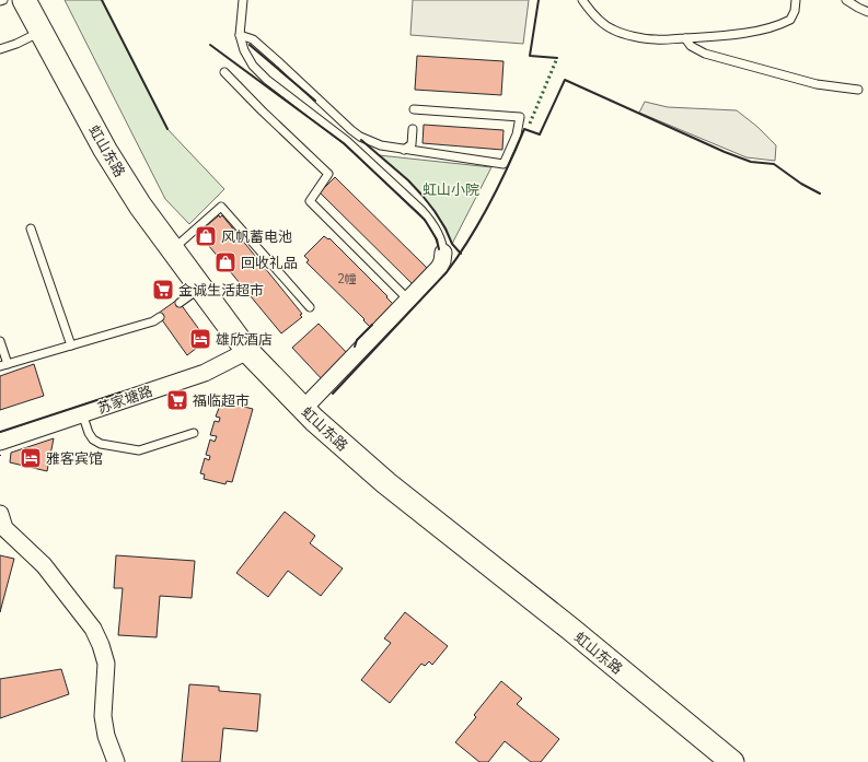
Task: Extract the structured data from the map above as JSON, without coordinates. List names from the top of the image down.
{
  "streets": {
    "street": ["虹山东路", "苏家塘路"]
  },
  "crossings": [
    ["虹山东路", "苏家塘路"]
  ],
  "parks": ["虹山小院"],
  "places": {
    "shop": ["风帆蓄电池", "回收礼品"],
    "supermarket": ["金诚生活超市", "福临超市"],
    "hotel": ["雄欣酒店", "雅客宾馆"]
  },
  "house_numbers": ["2幢"]
}
